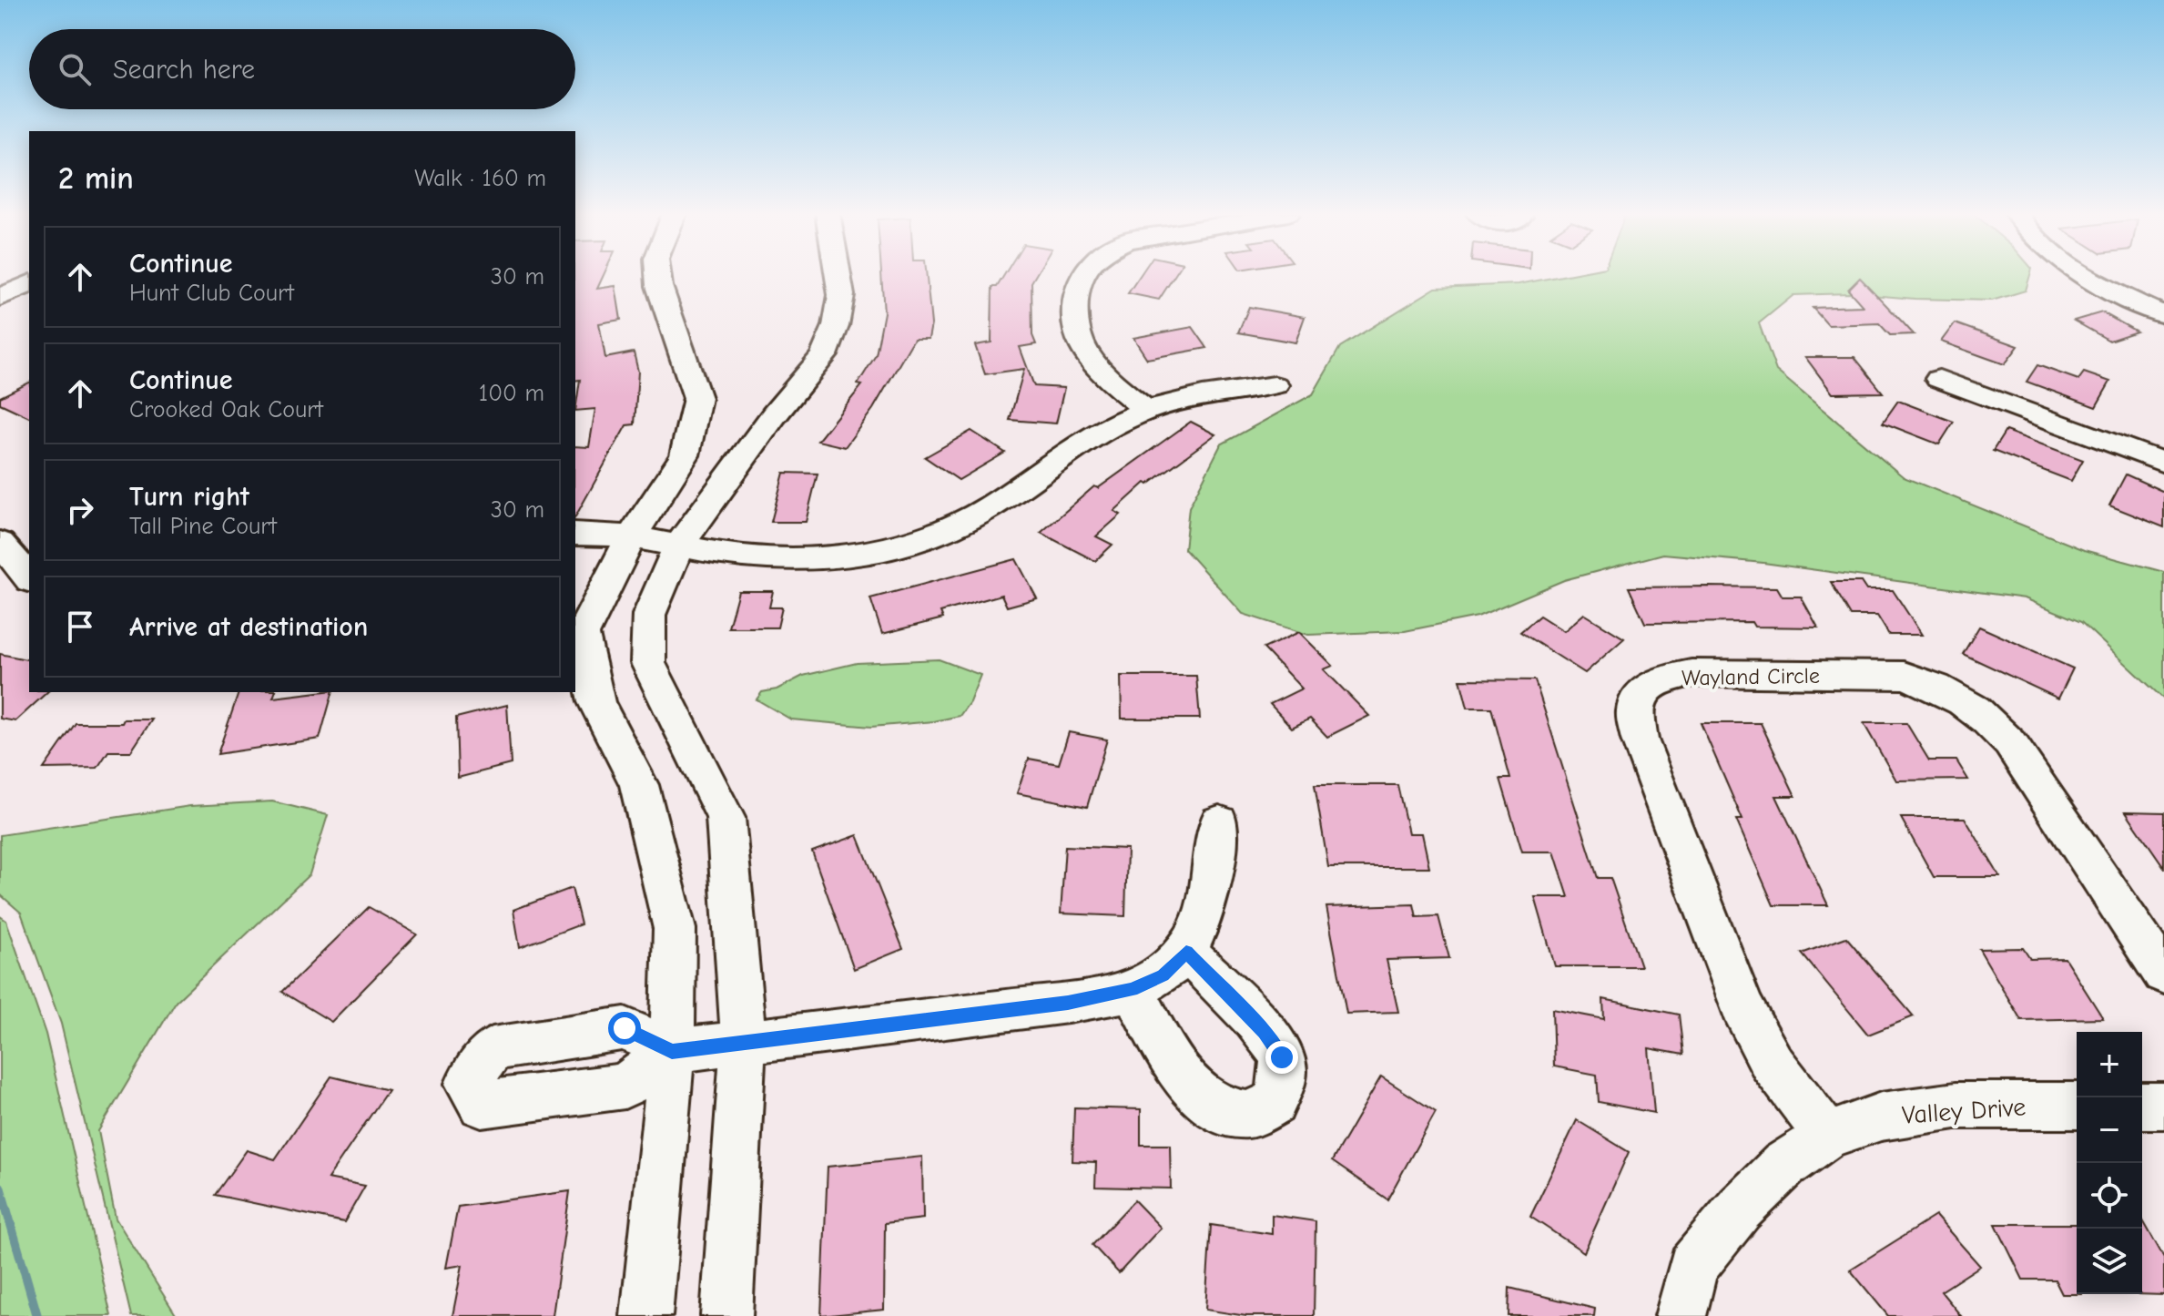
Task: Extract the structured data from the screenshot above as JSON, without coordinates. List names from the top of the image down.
{
  "streets": {
    "street": ["Wayland Circle", "Valley Drive"]
  },
  "crossings": [
    ["Wayland Circle", "Valley Drive"]
  ],
  "page": {
    "search": "Search here",
    "heading": ["2 min", "Walk · 160 m"],
    "list": [
      ["Continue", "Hunt Club Court", "30 m"],
      ["Continue", "Crooked Oak Court", "100 m"],
      ["Turn right", "Tall Pine Court", "30 m"],
      "Arrive at destination"
    ],
    "map_buttons": ["+", "−"]
  }
}
